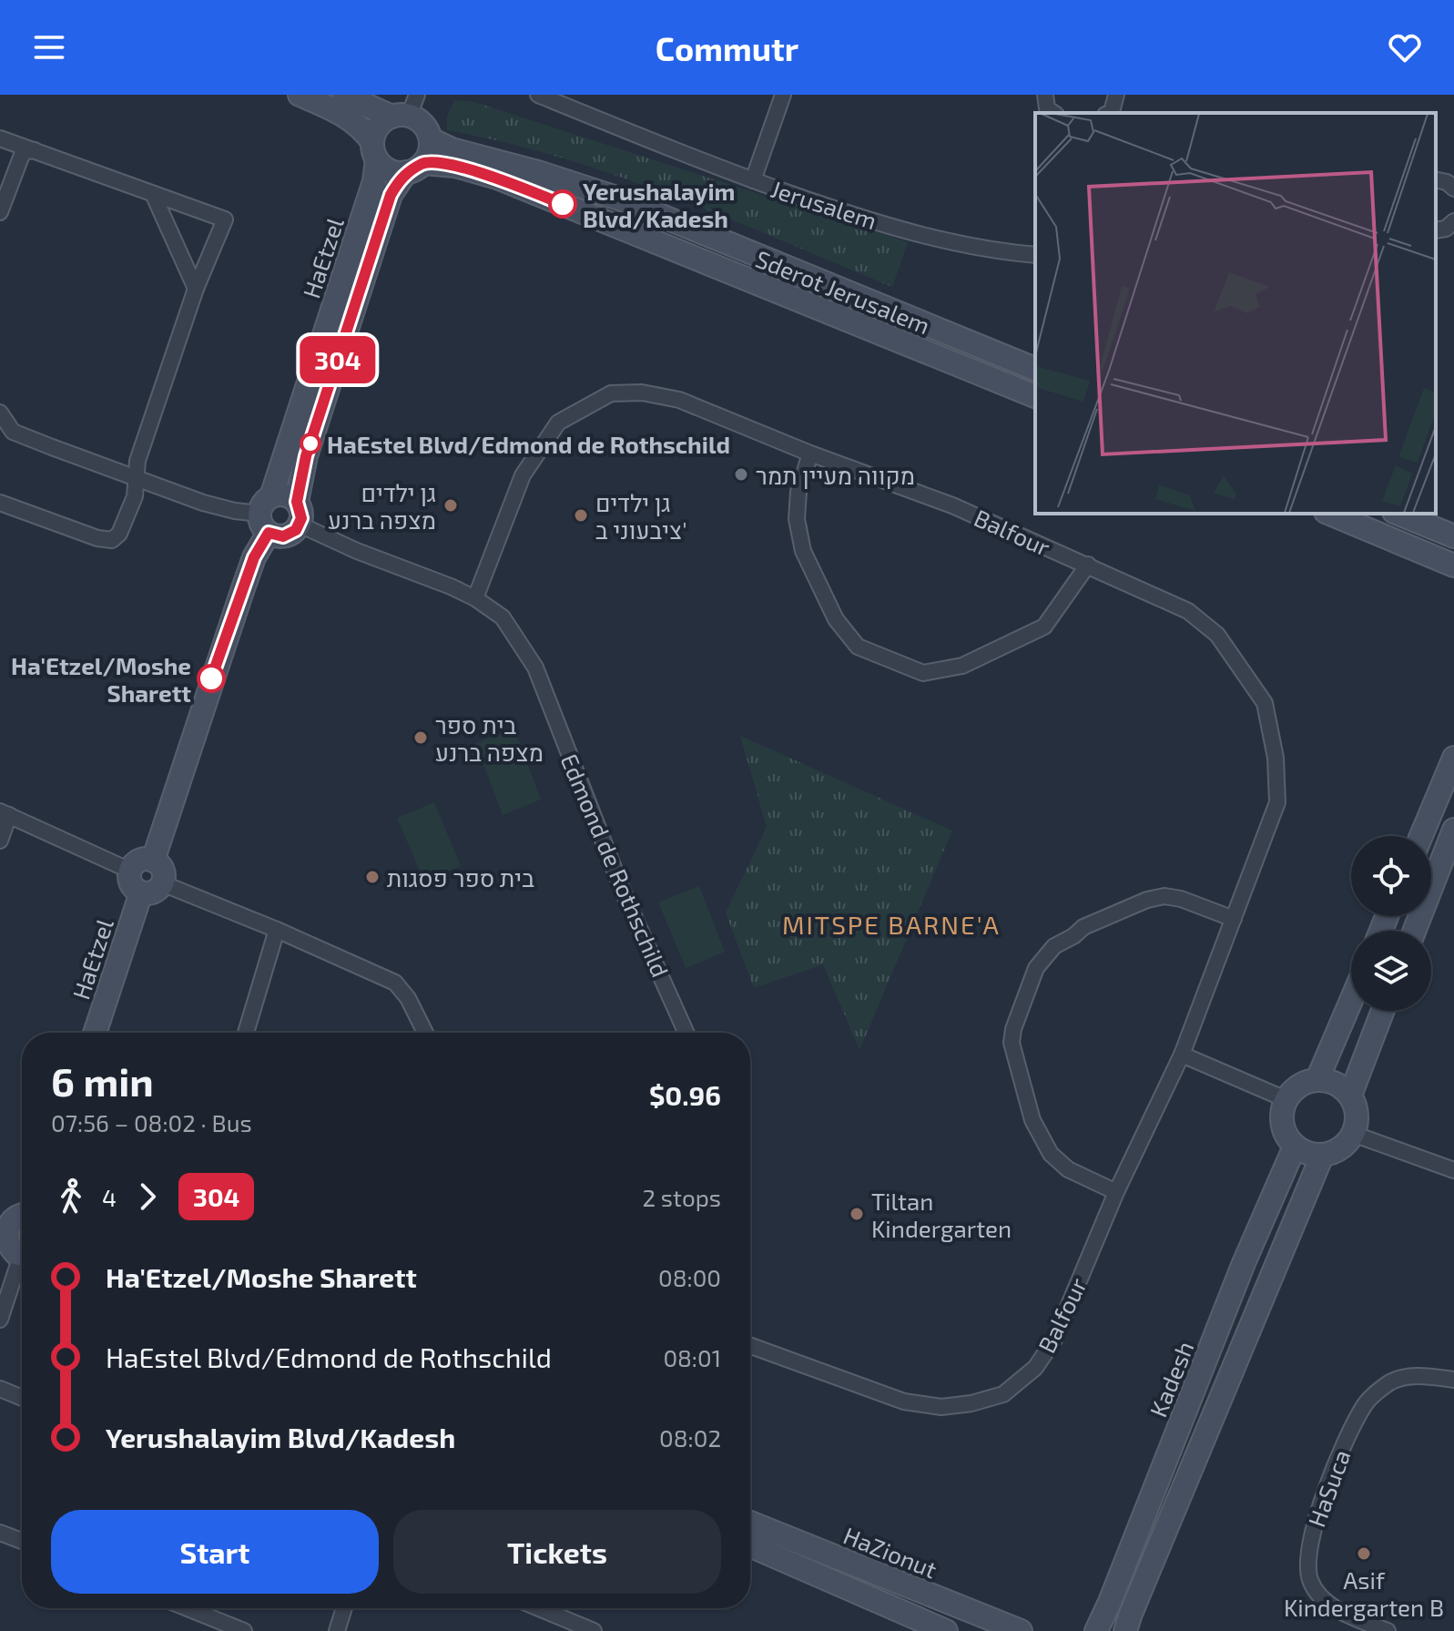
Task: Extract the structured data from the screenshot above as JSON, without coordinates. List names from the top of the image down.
{
  "streets": {
    "main road": [
      "HaEtzel",
      "Sderot Jerusalem",
      "Kadesh",
      "HaZionut"
    ],
    "street": [
      "Jerusalem",
      "Balfour",
      "Edmond de Rothschild",
      "HaSuca"
    ]
  },
  "crossings": [
    ["HaEtzel", "Sderot Jerusalem"],
    ["HaEtzel", "Edmond de Rothschild"],
    ["Balfour", "Edmond de Rothschild"]
  ],
  "districts": ["MITSPE BARNE'A"],
  "places": [
    "Yerushalayim Blvd/Kadesh",
    "HaEstel Blvd/Edmond de Rothschild",
    "מקווה מעיין תמר",
    "גן ילדים מצפה ברנע",
    "גן ילדים ציבעוני ב'",
    "Ha'Etzel/Moshe Sharett",
    "בית ספר מצפה ברנע",
    "בית ספר פסגות",
    "Tiltan Kindergarten",
    "Asif Kindergarten B"
  ],
  "lines": ["bus line 304"],
  "page": {
    "header": "Commutr",
    "on_map": "304",
    "heading": ["6 min", "07:56 – 08:02 · Bus", "$0.96"],
    "legs": ["4", "304", "2 stops"],
    "list": [
      {
        "name": "Ha'Etzel/Moshe Sharett",
        "value": "08:00"
      },
      {
        "name": "HaEstel Blvd/Edmond de Rothschild",
        "value": "08:01"
      },
      {
        "name": "Yerushalayim Blvd/Kadesh",
        "value": "08:02"
      }
    ],
    "buttons": ["Start", "Tickets"]
  }
}
